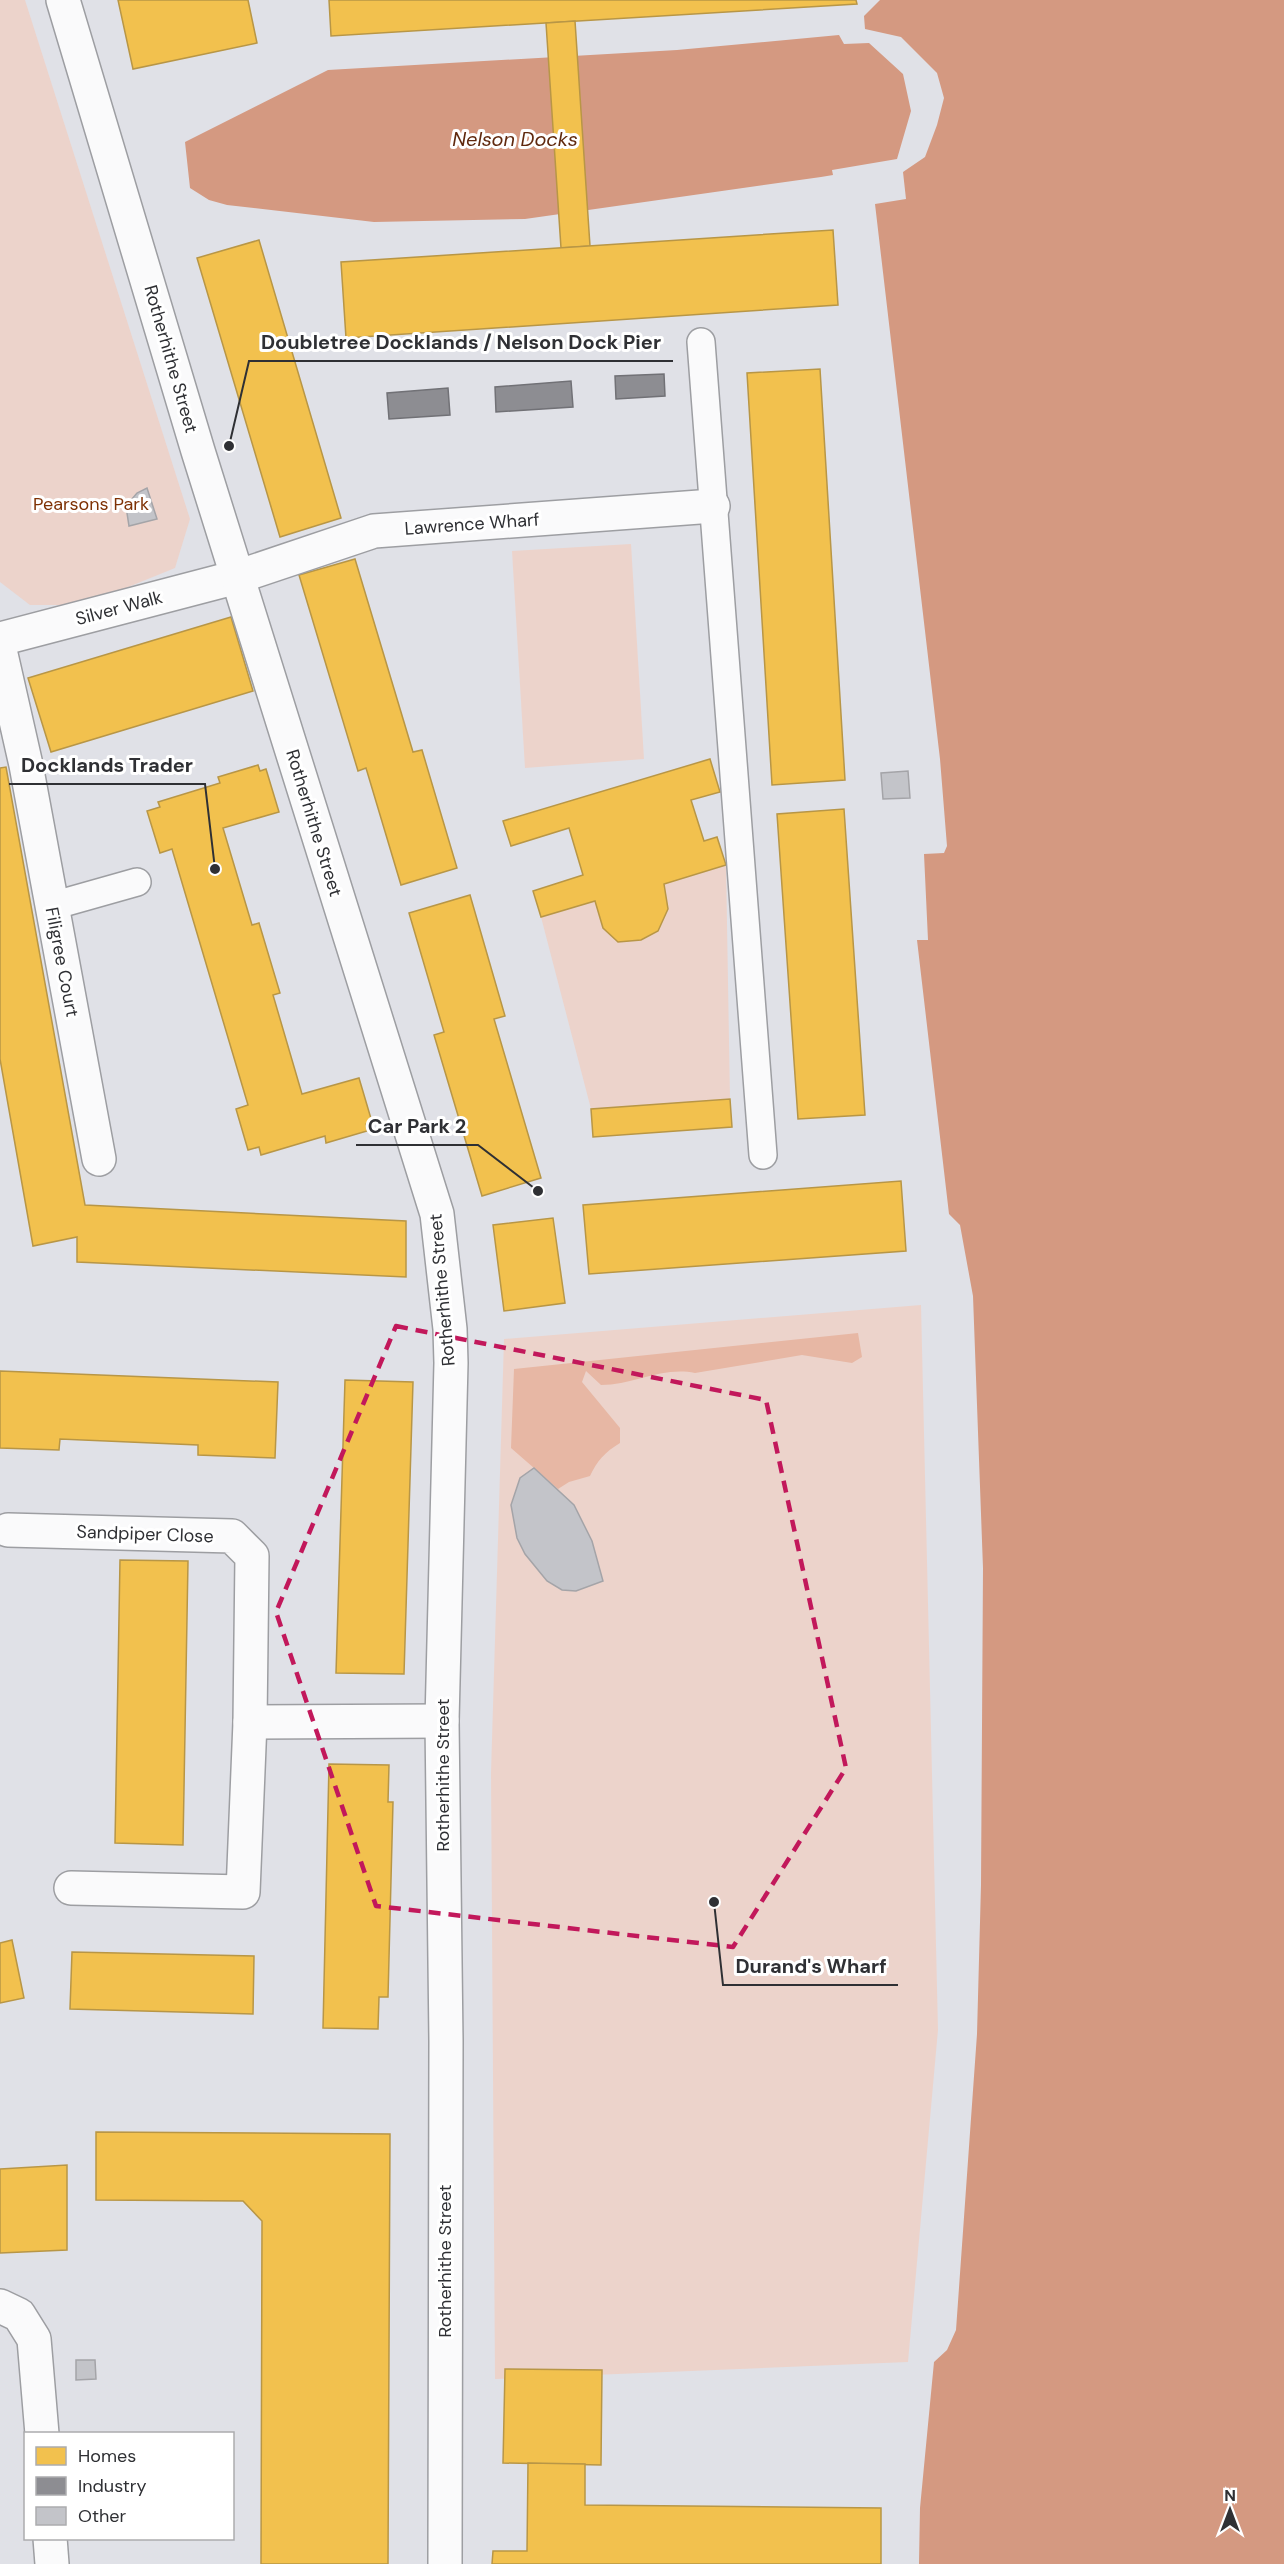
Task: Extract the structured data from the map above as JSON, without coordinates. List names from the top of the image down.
{
  "streets": {
    "street": [
      "Rotherhithe Street",
      "Lawrence Wharf",
      "Silver Walk",
      "Filigree Court",
      "Sandpiper Close"
    ]
  },
  "crossings": [
    ["Rotherhithe Street", "Lawrence Wharf"],
    ["Rotherhithe Street", "Silver Walk"],
    ["Lawrence Wharf", "Silver Walk"]
  ],
  "water": ["Nelson Docks"],
  "parks": ["Pearsons Park"],
  "places": [
    "Doubletree Docklands / Nelson Dock Pier",
    "Docklands Trader",
    "Car Park 2",
    "Durand's Wharf"
  ],
  "legend": ["Homes", "Industry", "Other"],
  "north": "top"
}
